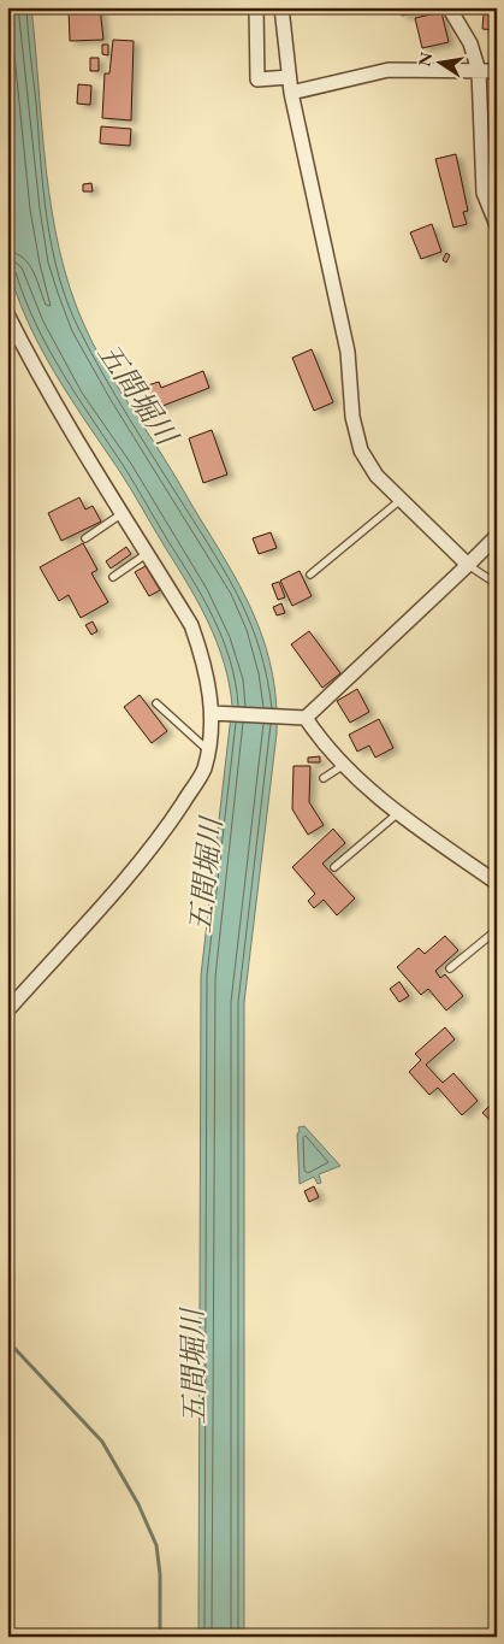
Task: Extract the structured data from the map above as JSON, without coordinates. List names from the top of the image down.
{
  "water": ["五間堀川"],
  "north": "left"
}
